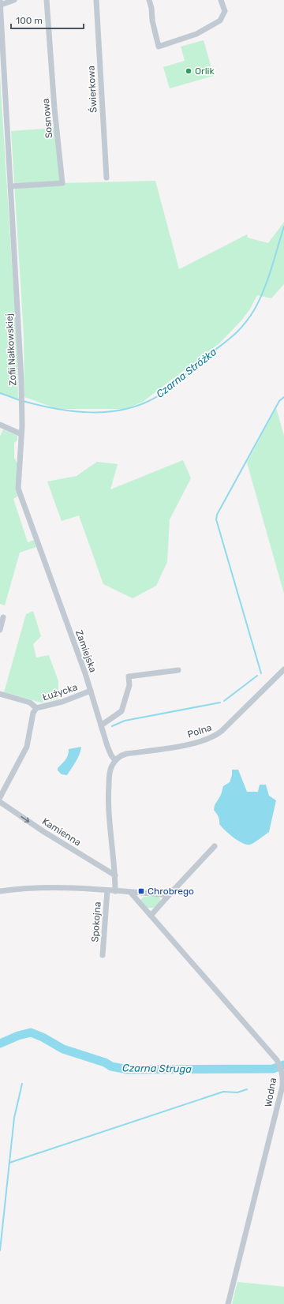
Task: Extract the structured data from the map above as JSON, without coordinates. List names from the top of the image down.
{
  "streets": {
    "street": [
      "Świerkowa",
      "Sosnowa",
      "Zofii Nałkowskiej",
      "Zamiejska",
      "Łużycka",
      "Polna",
      "Kamienna",
      "Spokojna",
      "Wodna"
    ]
  },
  "crossings": [
    ["Sosnowa", "Zofii Nałkowskiej"],
    ["Zofii Nałkowskiej", "Zamiejska"],
    ["Zamiejska", "Łużycka"],
    ["Zamiejska", "Polna"]
  ],
  "one_way": ["Kamienna"],
  "water": ["Czarna Stróżka", "Czarna Struga"],
  "places": {
    "other": ["Orlik"],
    "transit": ["Chrobrego"]
  },
  "scale_bar": "100 m"
}
